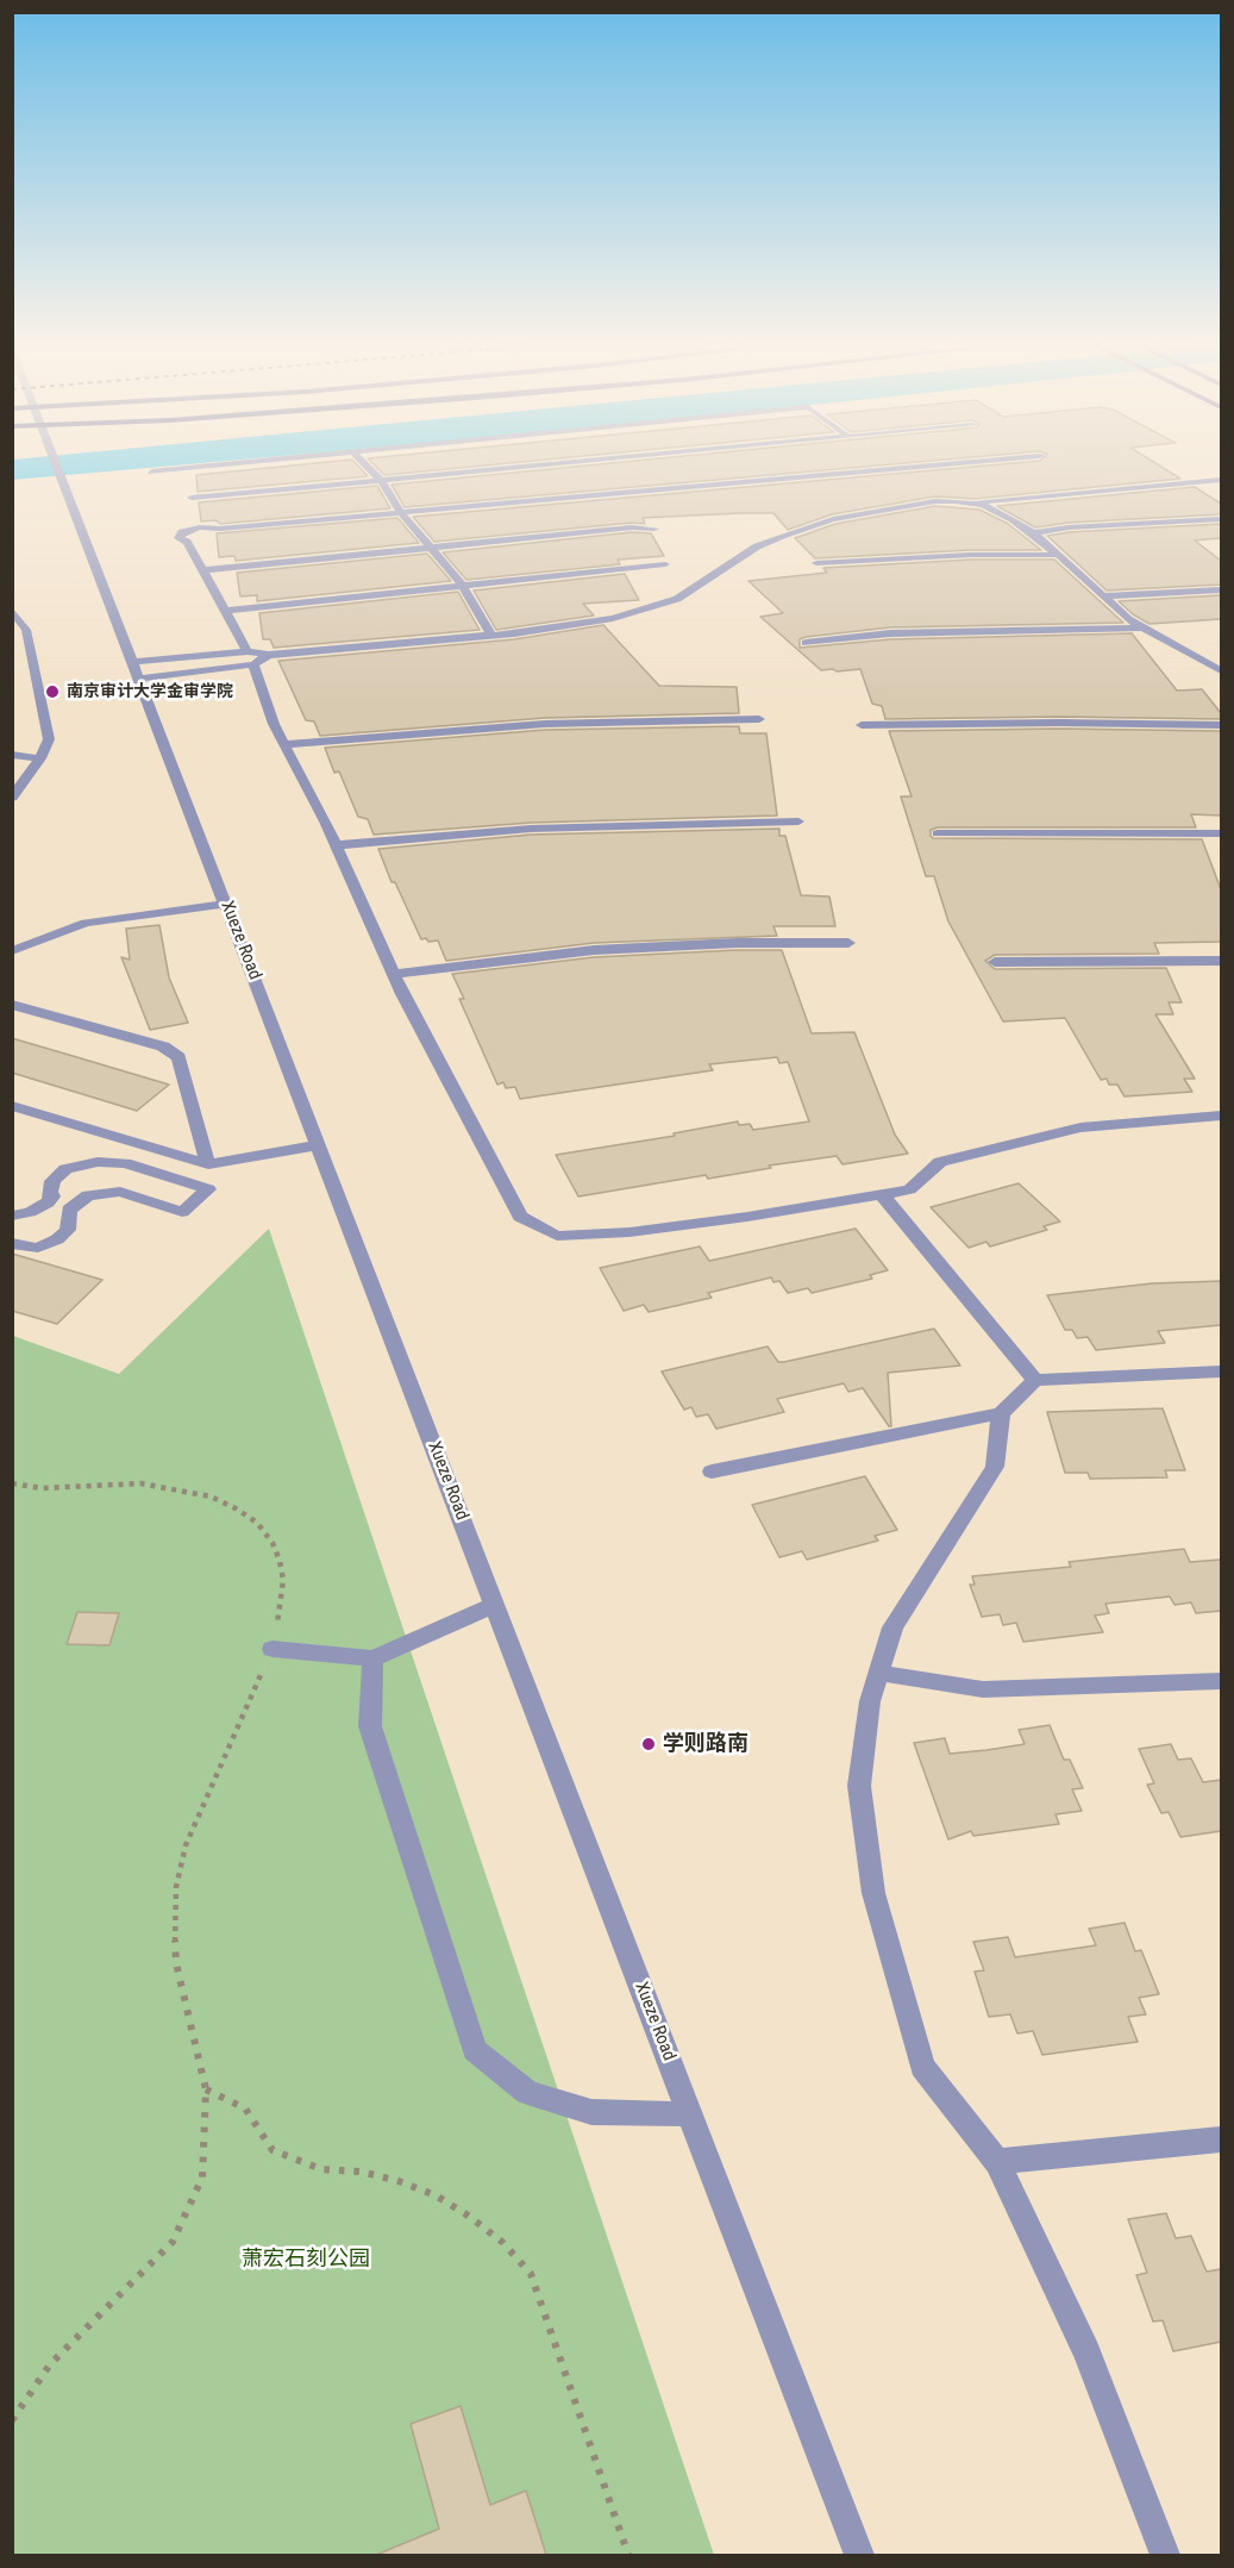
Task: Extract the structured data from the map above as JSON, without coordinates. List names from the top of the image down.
{
  "streets": {
    "street": ["Xueze Road"]
  },
  "parks": ["萧宏石刻公园"],
  "places": ["南京审计大学金审学院", "学则路南"]
}
